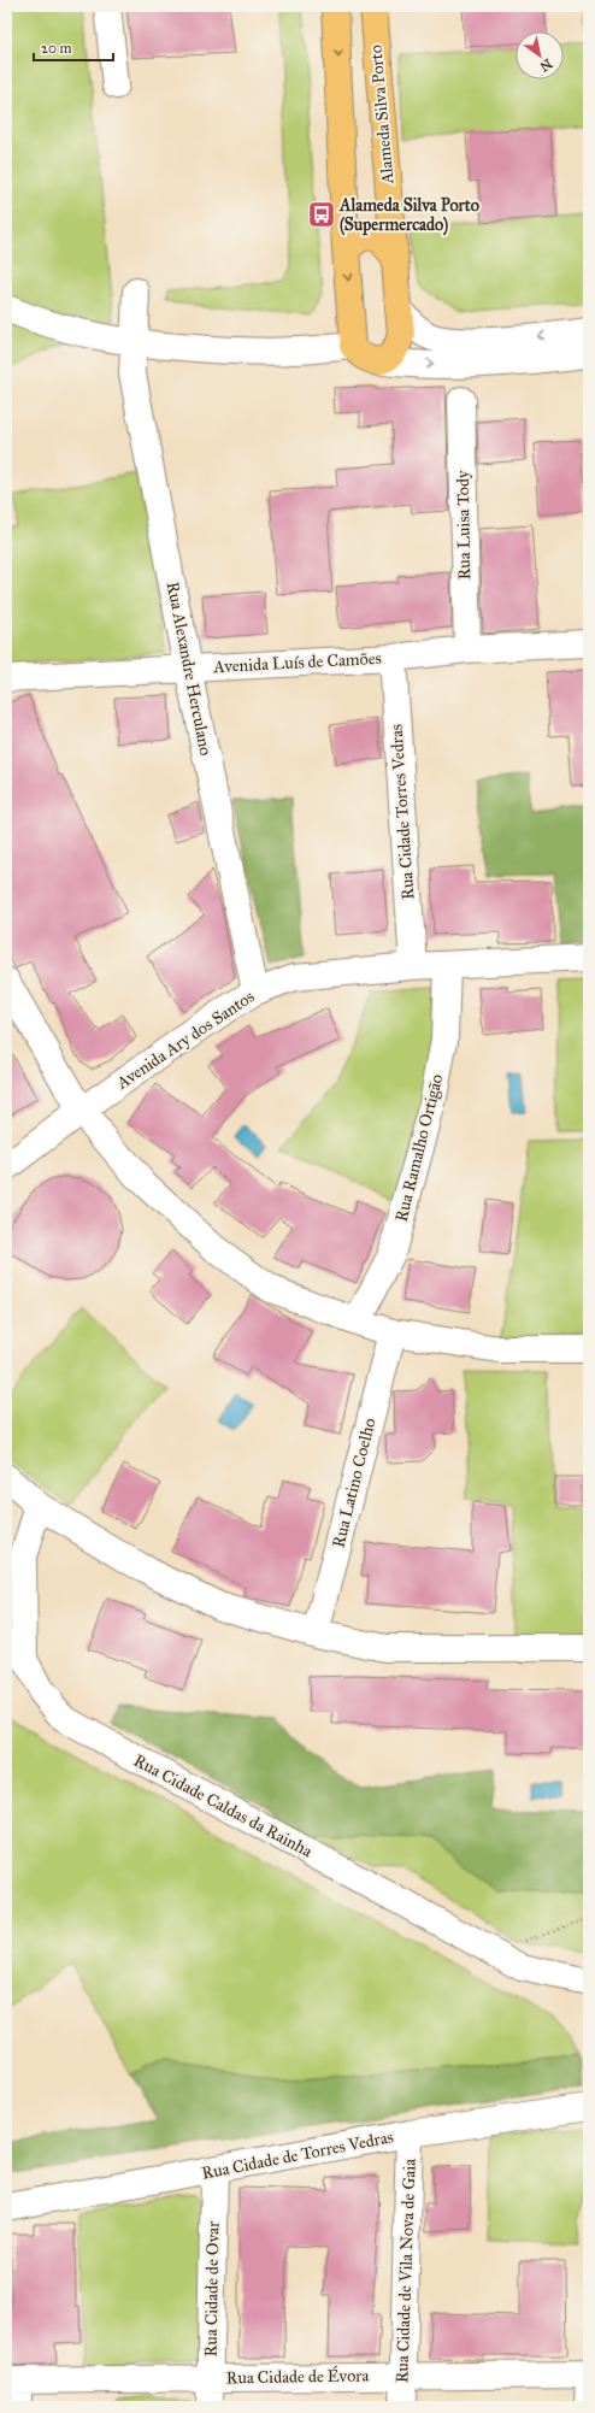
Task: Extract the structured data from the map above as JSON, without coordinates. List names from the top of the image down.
{
  "streets": {
    "main road": ["Alameda Silva Porto"],
    "street": [
      "Rua Luisa Tody",
      "Avenida Luís de Camões",
      "Rua Alexandre Herculano",
      "Rua Cidade Torres Vedras",
      "Avenida Ary dos Santos",
      "Rua Ramalho Ortigão",
      "Rua Latino Coelho",
      "Rua Cidade Caldas da Rainha",
      "Rua Cidade de Torres Vedras",
      "Rua Cidade de Vila Nova de Gaia",
      "Rua Cidade de Ovar",
      "Rua Cidade de Évora"
    ]
  },
  "crossings": [
    ["Rua Luisa Tody", "Avenida Luís de Camões"],
    ["Avenida Luís de Camões", "Rua Alexandre Herculano"],
    ["Avenida Luís de Camões", "Rua Cidade Torres Vedras"],
    ["Rua Alexandre Herculano", "Avenida Ary dos Santos"],
    ["Rua Cidade Torres Vedras", "Avenida Ary dos Santos"],
    ["Avenida Ary dos Santos", "Rua Ramalho Ortigão"],
    ["Rua Cidade de Torres Vedras", "Rua Cidade de Vila Nova de Gaia"],
    ["Rua Cidade de Torres Vedras", "Rua Cidade de Ovar"],
    ["Rua Cidade de Vila Nova de Gaia", "Rua Cidade de Évora"],
    ["Rua Cidade de Ovar", "Rua Cidade de Évora"]
  ],
  "places": {
    "bus stop": ["Alameda Silva Porto (Supermercado)"]
  },
  "scale_bar": "20 m",
  "north": "bottom right"
}
